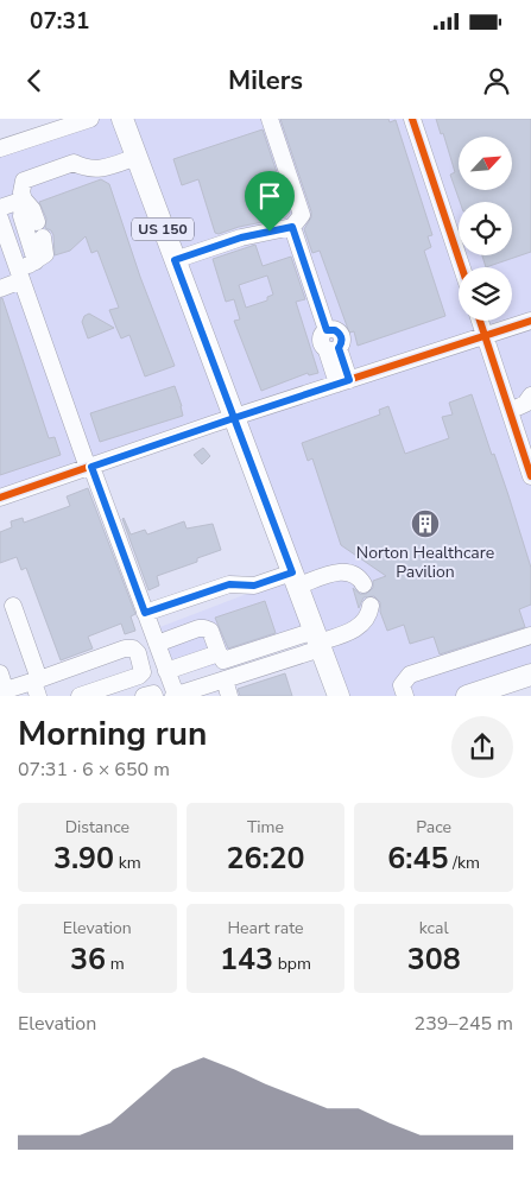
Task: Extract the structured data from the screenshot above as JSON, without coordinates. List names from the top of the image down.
{
  "streets": {
    "main road": ["US 150"]
  },
  "places": {
    "building": ["Norton Healthcare Pavilion"]
  },
  "north": "top right",
  "page": {
    "status": "07:31",
    "header": "Milers",
    "heading": ["Morning run", "07:31 · 6 × 650 m"],
    "stats": [
      ["Distance", "3.90 km"],
      ["Time", "26:20"],
      ["Pace", "6:45 /km"],
      ["Elevation", "36 m"],
      ["Heart rate", "143 bpm"],
      ["kcal", "308"]
    ],
    "chart": ["Elevation", "239–245 m"]
  }
}
